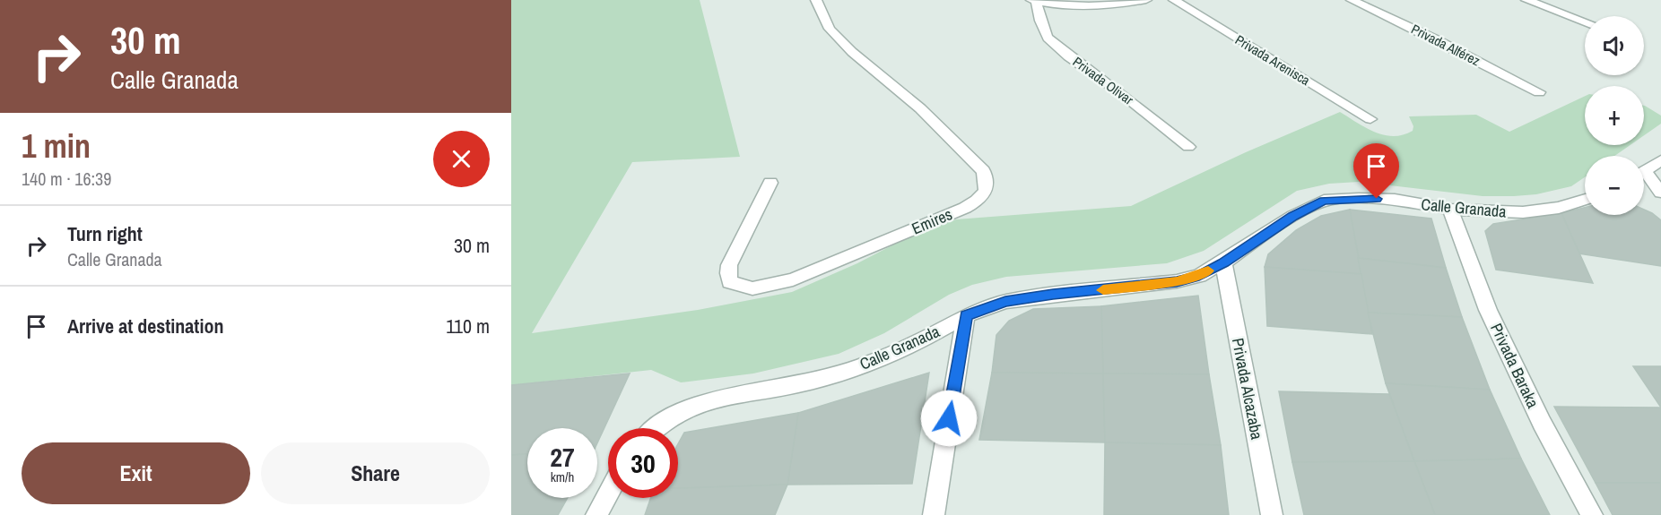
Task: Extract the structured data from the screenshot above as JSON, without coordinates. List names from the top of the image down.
{
  "streets": {
    "street": [
      "Privada Alférez",
      "Privada Arenisca",
      "Privada Olivar",
      "Calle Granada",
      "Emires",
      "Privada Baraka",
      "Privada Alcazaba"
    ]
  },
  "crossings": [
    ["Calle Granada", "Privada Baraka"],
    ["Calle Granada", "Privada Alcazaba"]
  ],
  "page": {
    "turn": ["30 m", "Calle Granada"],
    "map_buttons": ["+", "−"],
    "heading": ["1 min", "140 m · 16:39"],
    "list": [
      {
        "name": "Turn right",
        "note": "Calle Granada",
        "value": "30 m"
      },
      {
        "name": "Arrive at destination",
        "value": "110 m"
      }
    ],
    "speed": "27 km/h",
    "limit": "30",
    "buttons": ["Exit", "Share"]
  }
}
